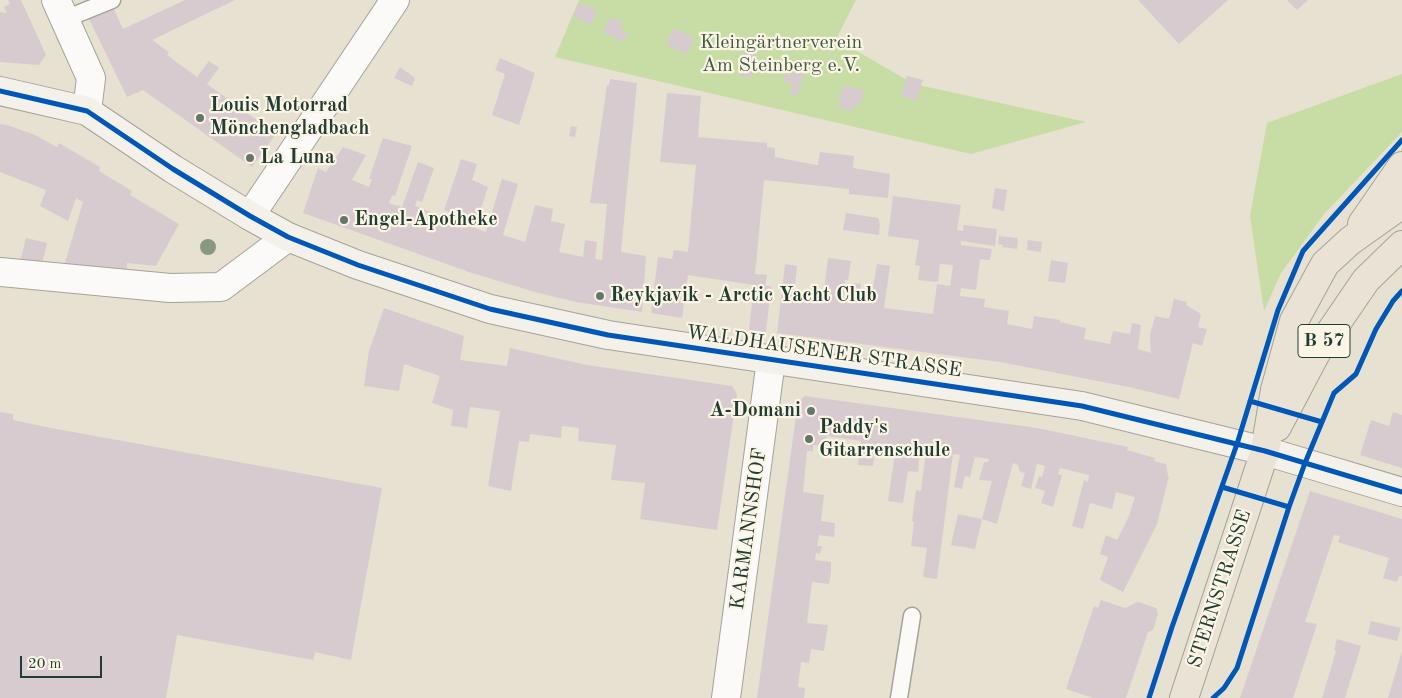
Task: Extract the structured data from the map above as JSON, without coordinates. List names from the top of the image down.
{
  "streets": {
    "main road": ["B 57", "STERNSTRASSE"],
    "street": ["WALDHAUSENER STRASSE", "KARMANNSHOF"]
  },
  "crossings": [
    ["B 57", "WALDHAUSENER STRASSE"],
    ["B 57", "STERNSTRASSE"],
    ["WALDHAUSENER STRASSE", "KARMANNSHOF"],
    ["WALDHAUSENER STRASSE", "STERNSTRASSE"]
  ],
  "parks": ["Kleingärtnerverein Am Steinberg e.V."],
  "places": [
    "Louis Motorrad Mönchengladbach",
    "La Luna",
    "Engel-Apotheke",
    "Reykjavik - Arctic Yacht Club",
    "A-Domani",
    "Paddy's Gitarrenschule"
  ],
  "scale_bar": "20 m"
}
